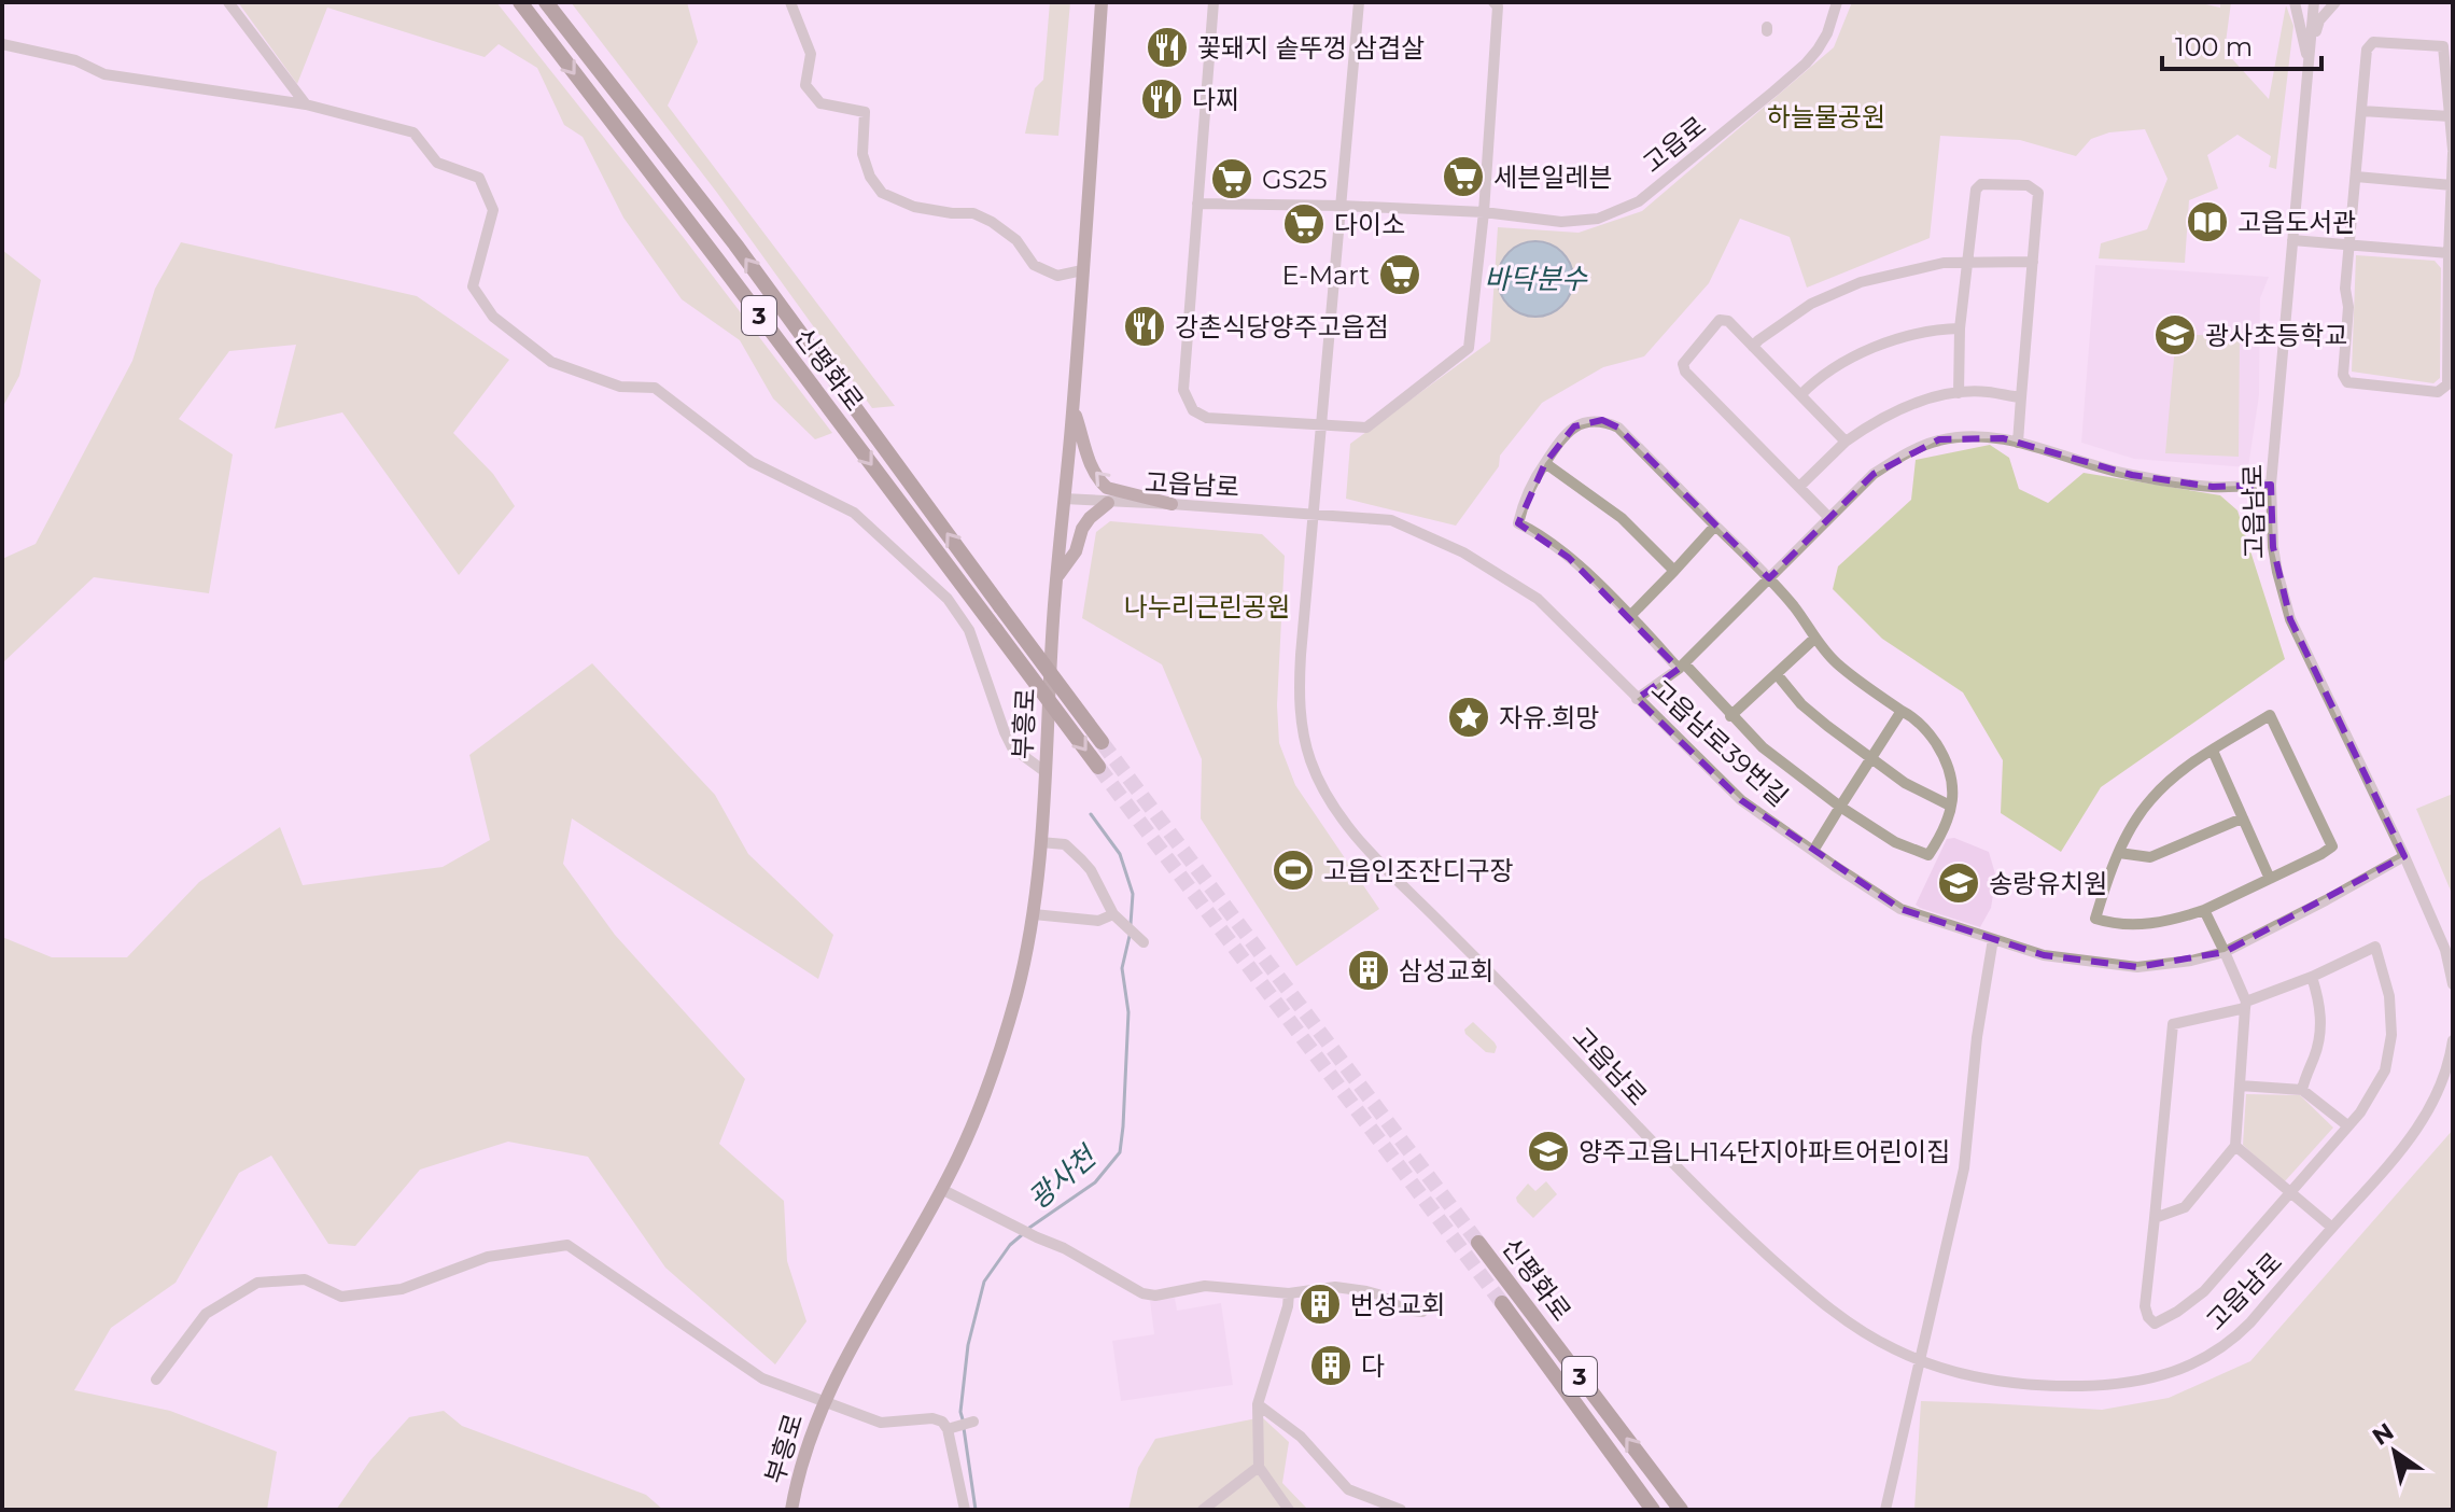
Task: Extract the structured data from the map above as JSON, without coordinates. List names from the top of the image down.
{
  "streets": {
    "highway": ["3", "신평화로"],
    "main road": ["부흥로"],
    "street": ["고읍로", "고읍남로", "고읍남로39번길"]
  },
  "crossings": [
    ["고읍남로", "부흥로"],
    ["고읍남로", "고읍남로39번길"]
  ],
  "water": ["바닥분수", "광사천"],
  "parks": ["하늘물공원", "나누리근린공원"],
  "places": {
    "restaurant": ["꽃돼지 솥뚜껑 삼겹살", "다찌", "강촌식당양주고읍점"],
    "supermarket": [
      "세븐일레븐",
      "GS25",
      "다이소",
      "E-Mart"
    ],
    "library": ["고읍도서관"],
    "school or university": ["광사초등학교", "송랑유치원", "양주고읍LH14단지아파트어린이집"],
    "place": ["자유.희망"],
    "sports": ["고읍인조잔디구장"],
    "building": ["삼성교회", "번성교회", "다"]
  },
  "scale_bar": "100 m",
  "north": "top left"
}
